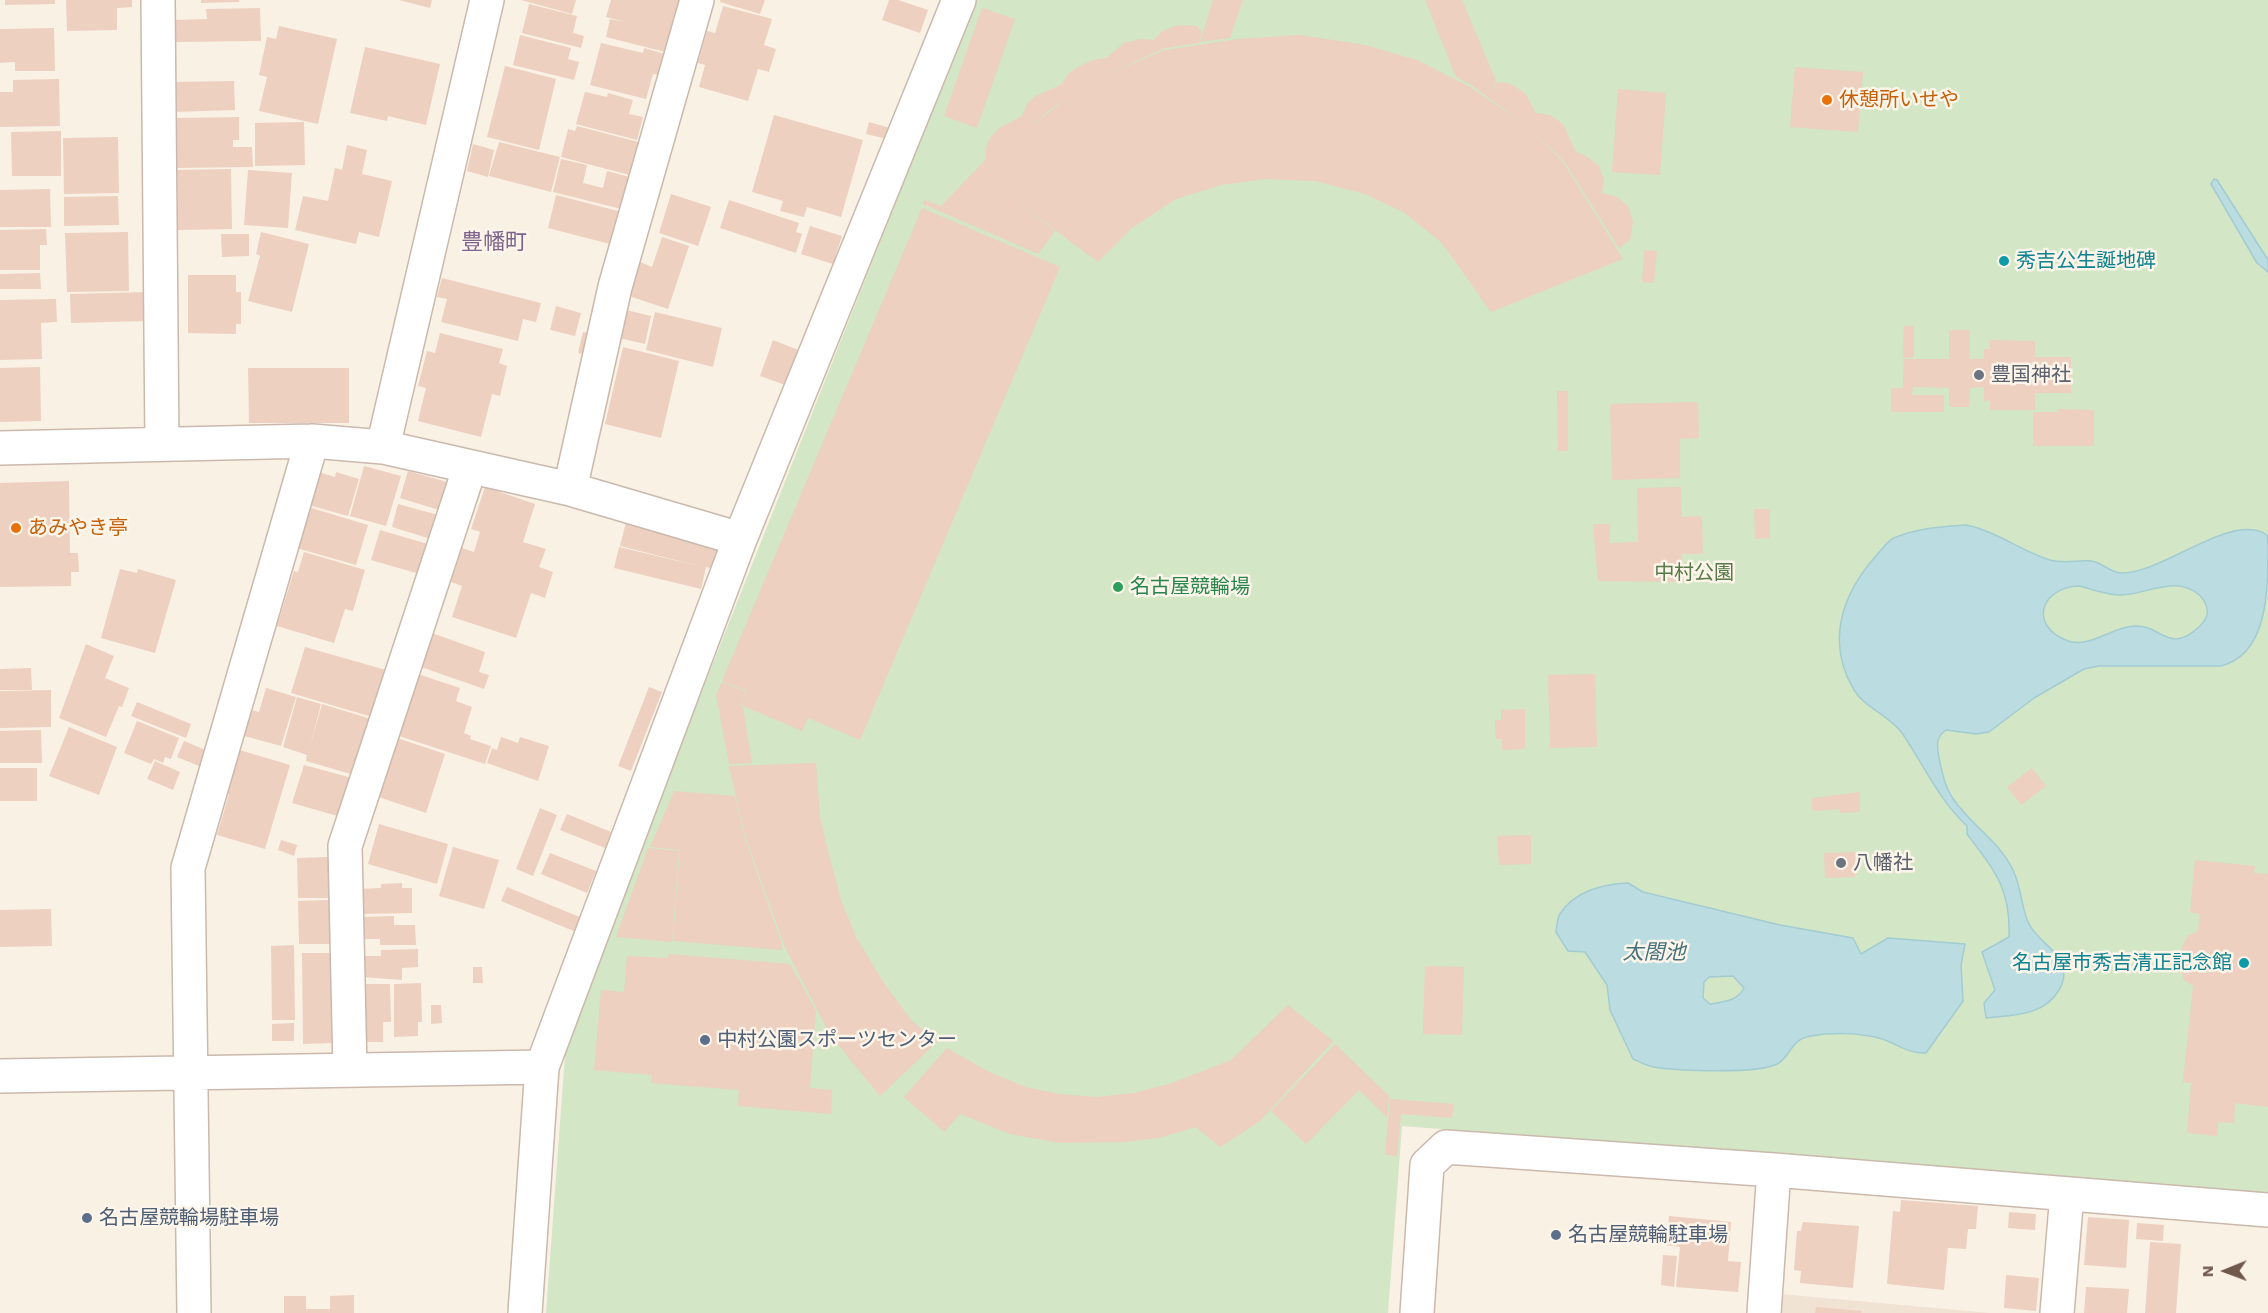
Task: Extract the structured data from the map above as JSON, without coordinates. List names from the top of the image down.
{
  "districts": ["豊幡町"],
  "water": ["太閤池"],
  "parks": ["中村公園"],
  "places": [
    "休憩所いせや",
    "秀吉公生誕地碑",
    "豊国神社",
    "あみやき亭",
    "名古屋競輪場",
    "八幡社",
    "名古屋市秀吉清正記念館",
    "中村公園スポーツセンター",
    "名古屋競輪場駐車場",
    "名古屋競輪駐車場"
  ],
  "north": "left"
}
